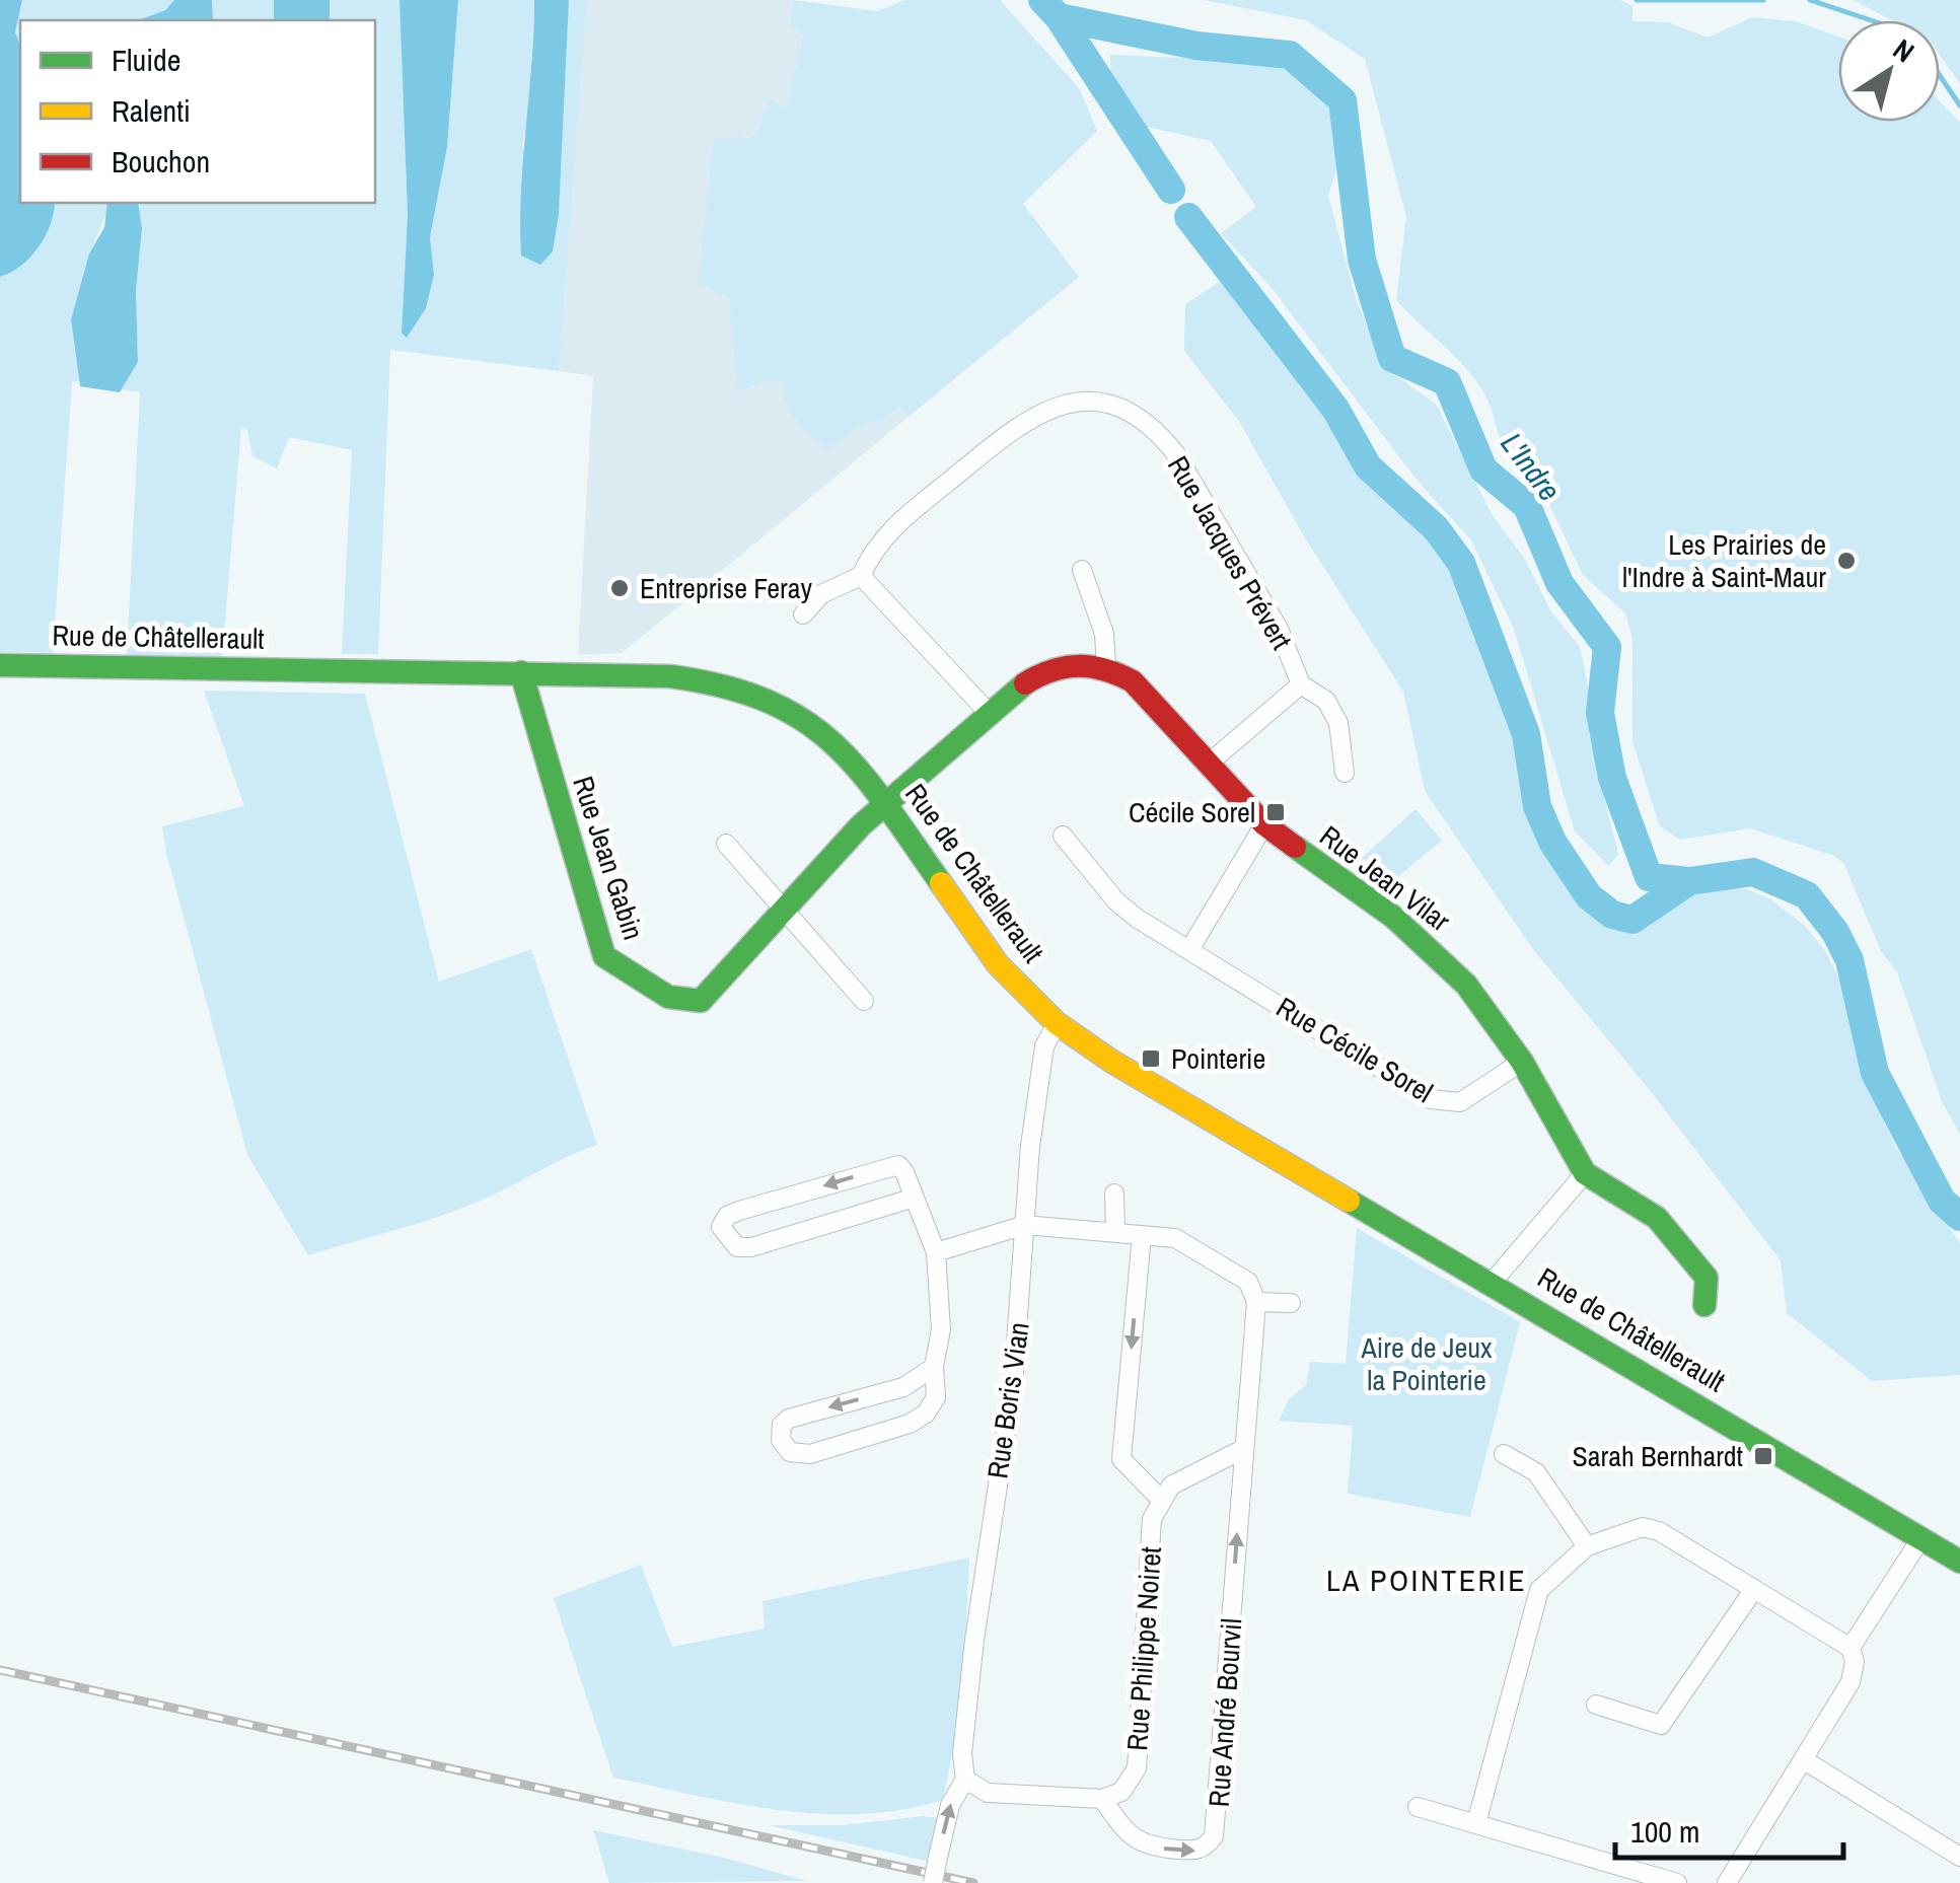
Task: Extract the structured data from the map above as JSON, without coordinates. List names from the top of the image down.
{
  "streets": {
    "main road": ["Rue de Châtellerault", "Rue Jean Gabin", "Rue Jean Vilar"],
    "street": [
      "Rue Jacques Prévert",
      "Rue Cécile Sorel",
      "Rue Boris Vian",
      "Rue Philippe Noiret",
      "Rue André Bourvil"
    ]
  },
  "crossings": [
    ["Rue Jacques Prévert", "Rue Jean Vilar"],
    ["Rue de Châtellerault", "Rue Jean Gabin"],
    ["Rue de Châtellerault", "Rue Boris Vian"],
    ["Rue Jean Vilar", "Rue Cécile Sorel"],
    ["Rue Philippe Noiret", "Rue André Bourvil"]
  ],
  "districts": ["LA POINTERIE"],
  "water": ["L'Indre"],
  "parks": ["Aire de Jeux la Pointerie"],
  "places": {
    "other": ["Les Prairies de l'Indre à Saint-Maur", "Entreprise Feray"],
    "transit": ["Cécile Sorel", "Pointerie", "Sarah Bernhardt"]
  },
  "legend": ["Fluide", "Ralenti", "Bouchon"],
  "scale_bar": "100 m",
  "north": "top right"
}
